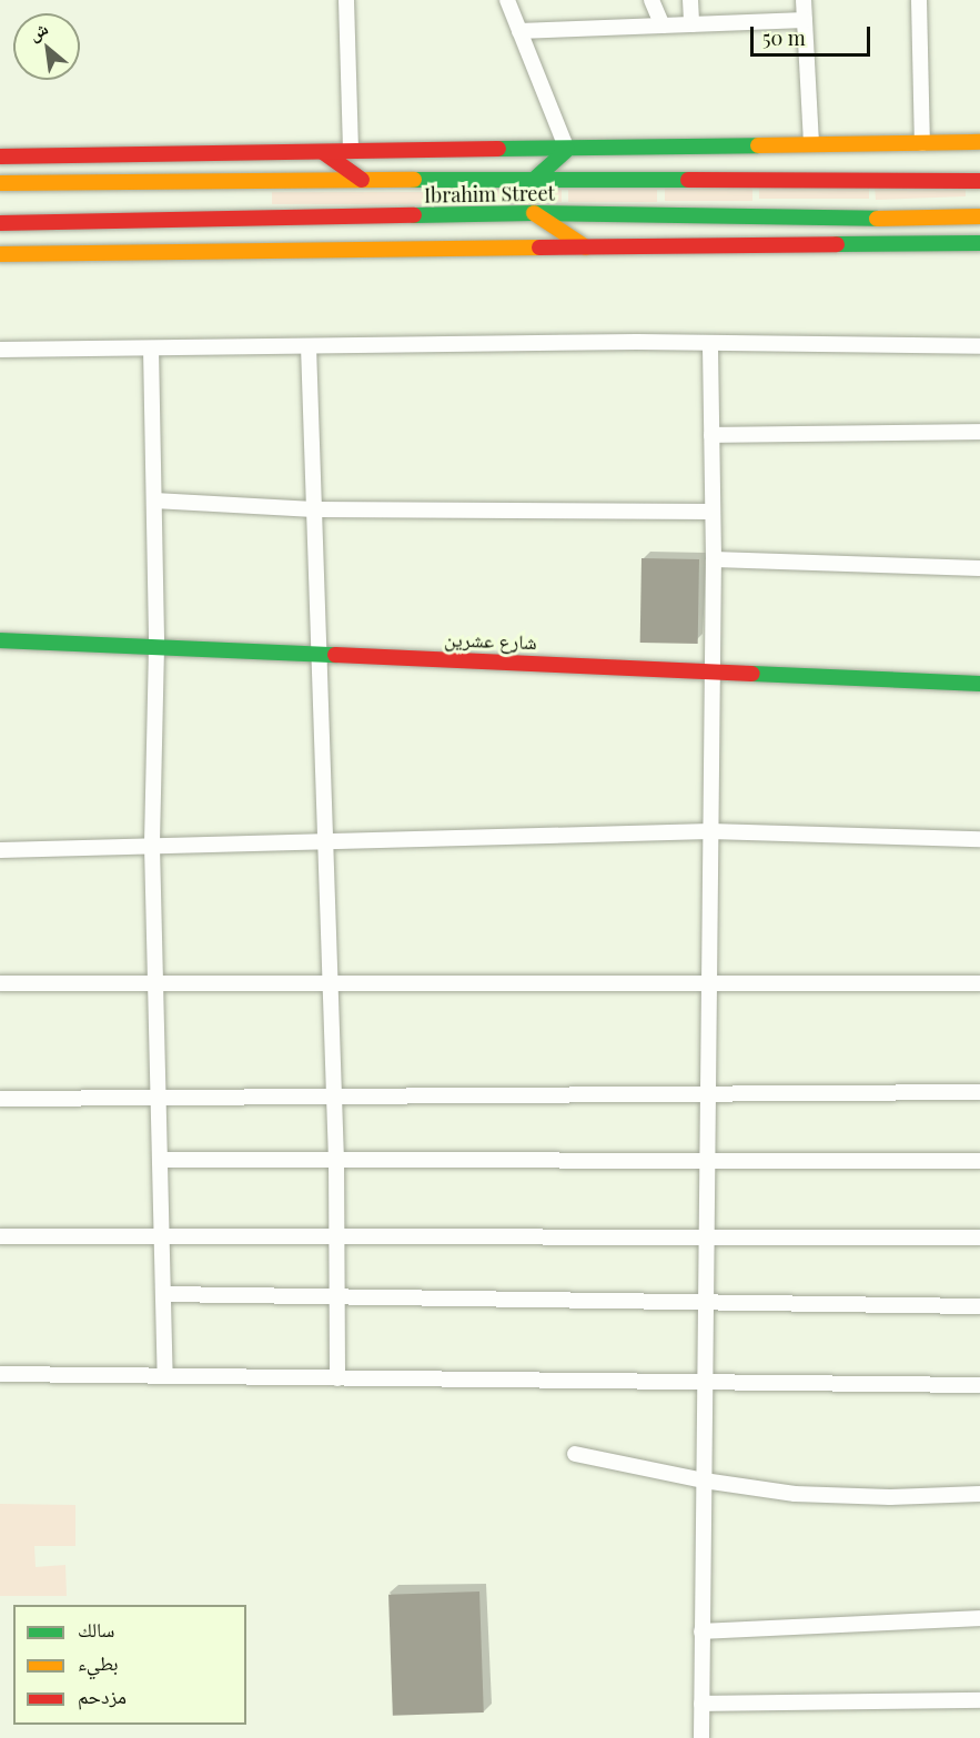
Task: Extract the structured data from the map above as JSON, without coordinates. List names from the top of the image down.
{
  "streets": {
    "street": ["Ibrahim Street", "شارع عشرين"]
  },
  "legend": ["سالك", "بطيء", "مزدحم"],
  "scale_bar": "50 m",
  "north": "top left"
}
